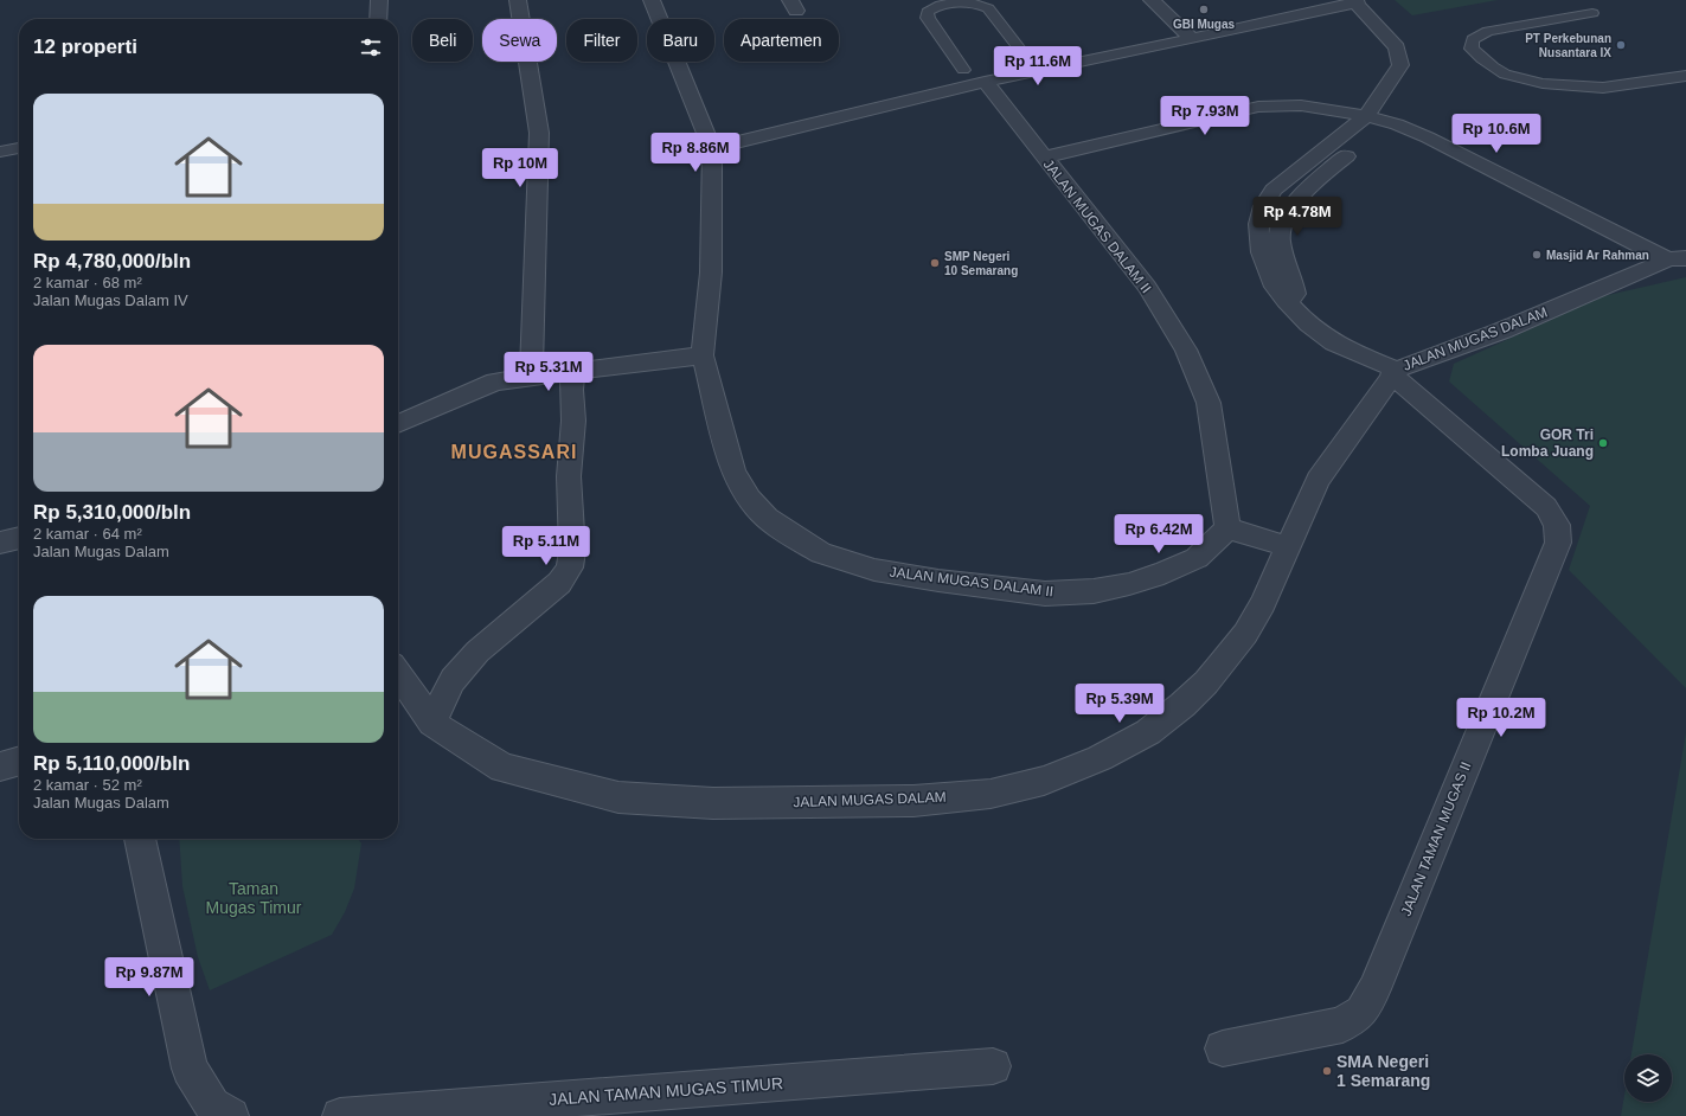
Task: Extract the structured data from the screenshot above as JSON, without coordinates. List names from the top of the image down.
{
  "streets": {
    "street": [
      "JALAN MUGAS DALAM II",
      "JALAN MUGAS DALAM",
      "JALAN TAMAN MUGAS II",
      "JALAN TAMAN MUGAS TIMUR"
    ]
  },
  "crossings": [
    ["JALAN MUGAS DALAM II", "JALAN MUGAS DALAM"],
    ["JALAN MUGAS DALAM", "JALAN TAMAN MUGAS II"]
  ],
  "districts": ["MUGASSARI"],
  "parks": ["Taman Mugas Timur"],
  "places": [
    "GBI Mugas",
    "PT Perkebunan Nusantara IX",
    "Masjid Ar Rahman",
    "SMP Negeri 10 Semarang",
    "GOR Tri Lomba Juang",
    "SMA Negeri 1 Semarang"
  ],
  "page": {
    "chip": [
      "Beli",
      "Sewa",
      "Filter",
      "Baru",
      "Apartemen"
    ],
    "heading": "12 properti",
    "price": [
      "Rp 11.6M",
      "Rp 7.93M",
      "Rp 10.6M",
      "Rp 8.86M",
      "Rp 10M",
      "Rp 4.78M",
      "Rp 5.31M",
      "Rp 6.42M",
      "Rp 5.11M",
      "Rp 5.39M",
      "Rp 10.2M",
      "Rp 9.87M"
    ],
    "list": [
      {
        "name": "Rp 4,780,000/bln",
        "note": "2 kamar · 68 m² · Jalan Mugas Dalam IV"
      },
      {
        "name": "Rp 5,310,000/bln",
        "note": "2 kamar · 64 m² · Jalan Mugas Dalam"
      },
      {
        "name": "Rp 5,110,000/bln",
        "note": "2 kamar · 52 m² · Jalan Mugas Dalam"
      }
    ]
  }
}
